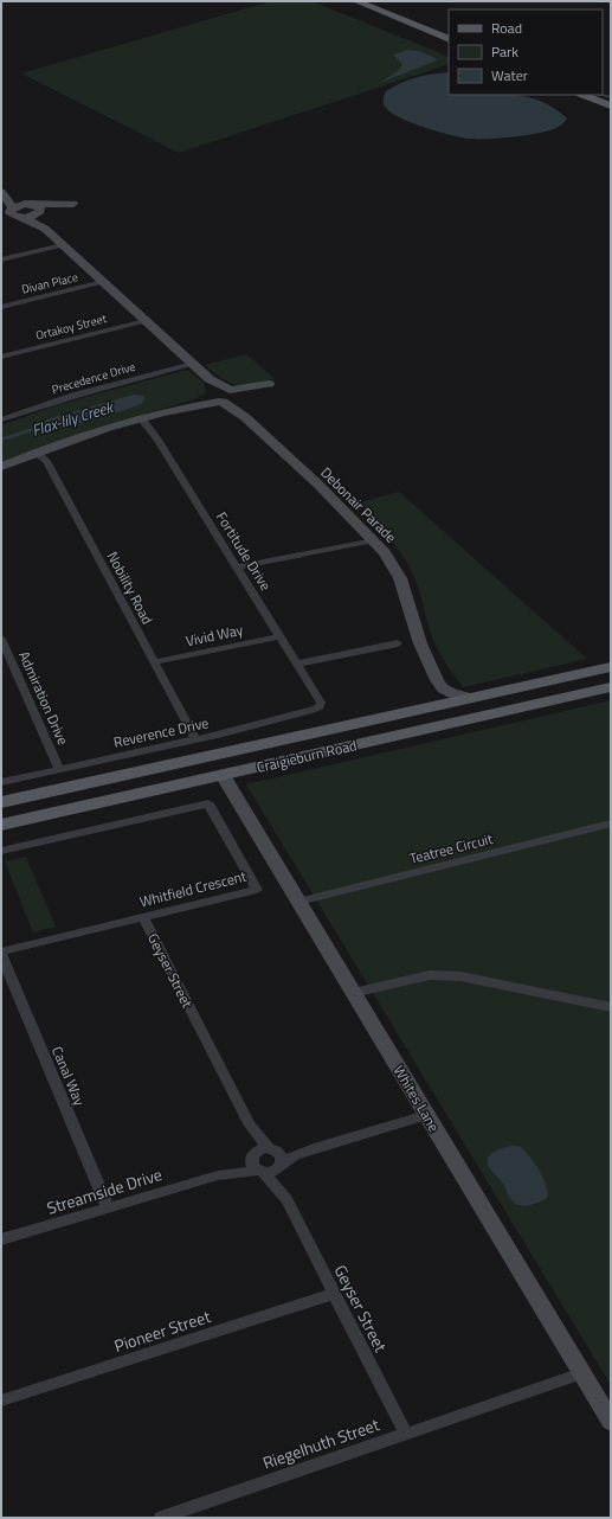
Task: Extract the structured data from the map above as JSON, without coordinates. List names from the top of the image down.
{
  "streets": {
    "main road": ["Craigieburn Road"],
    "street": [
      "Divan Place",
      "Ortakoy Street",
      "Precedence Drive",
      "Debonair Parade",
      "Fortitude Drive",
      "Nobility Road",
      "Vivid Way",
      "Admiration Drive",
      "Reverence Drive",
      "Teatree Circuit",
      "Whitfield Crescent",
      "Geyser Street",
      "Canal Way",
      "Whites Lane",
      "Streamside Drive",
      "Pioneer Street",
      "Riegelhuth Street"
    ]
  },
  "crossings": [
    ["Fortitude Drive", "Vivid Way"],
    ["Fortitude Drive", "Reverence Drive"],
    ["Nobility Road", "Vivid Way"],
    ["Nobility Road", "Reverence Drive"],
    ["Admiration Drive", "Reverence Drive"],
    ["Craigieburn Road", "Whites Lane"],
    ["Teatree Circuit", "Whites Lane"],
    ["Whitfield Crescent", "Geyser Street"],
    ["Geyser Street", "Streamside Drive"],
    ["Geyser Street", "Pioneer Street"],
    ["Geyser Street", "Riegelhuth Street"],
    ["Canal Way", "Streamside Drive"],
    ["Whites Lane", "Riegelhuth Street"]
  ],
  "water": ["Flax-lily Creek"],
  "legend": ["Road", "Park", "Water"]
}
